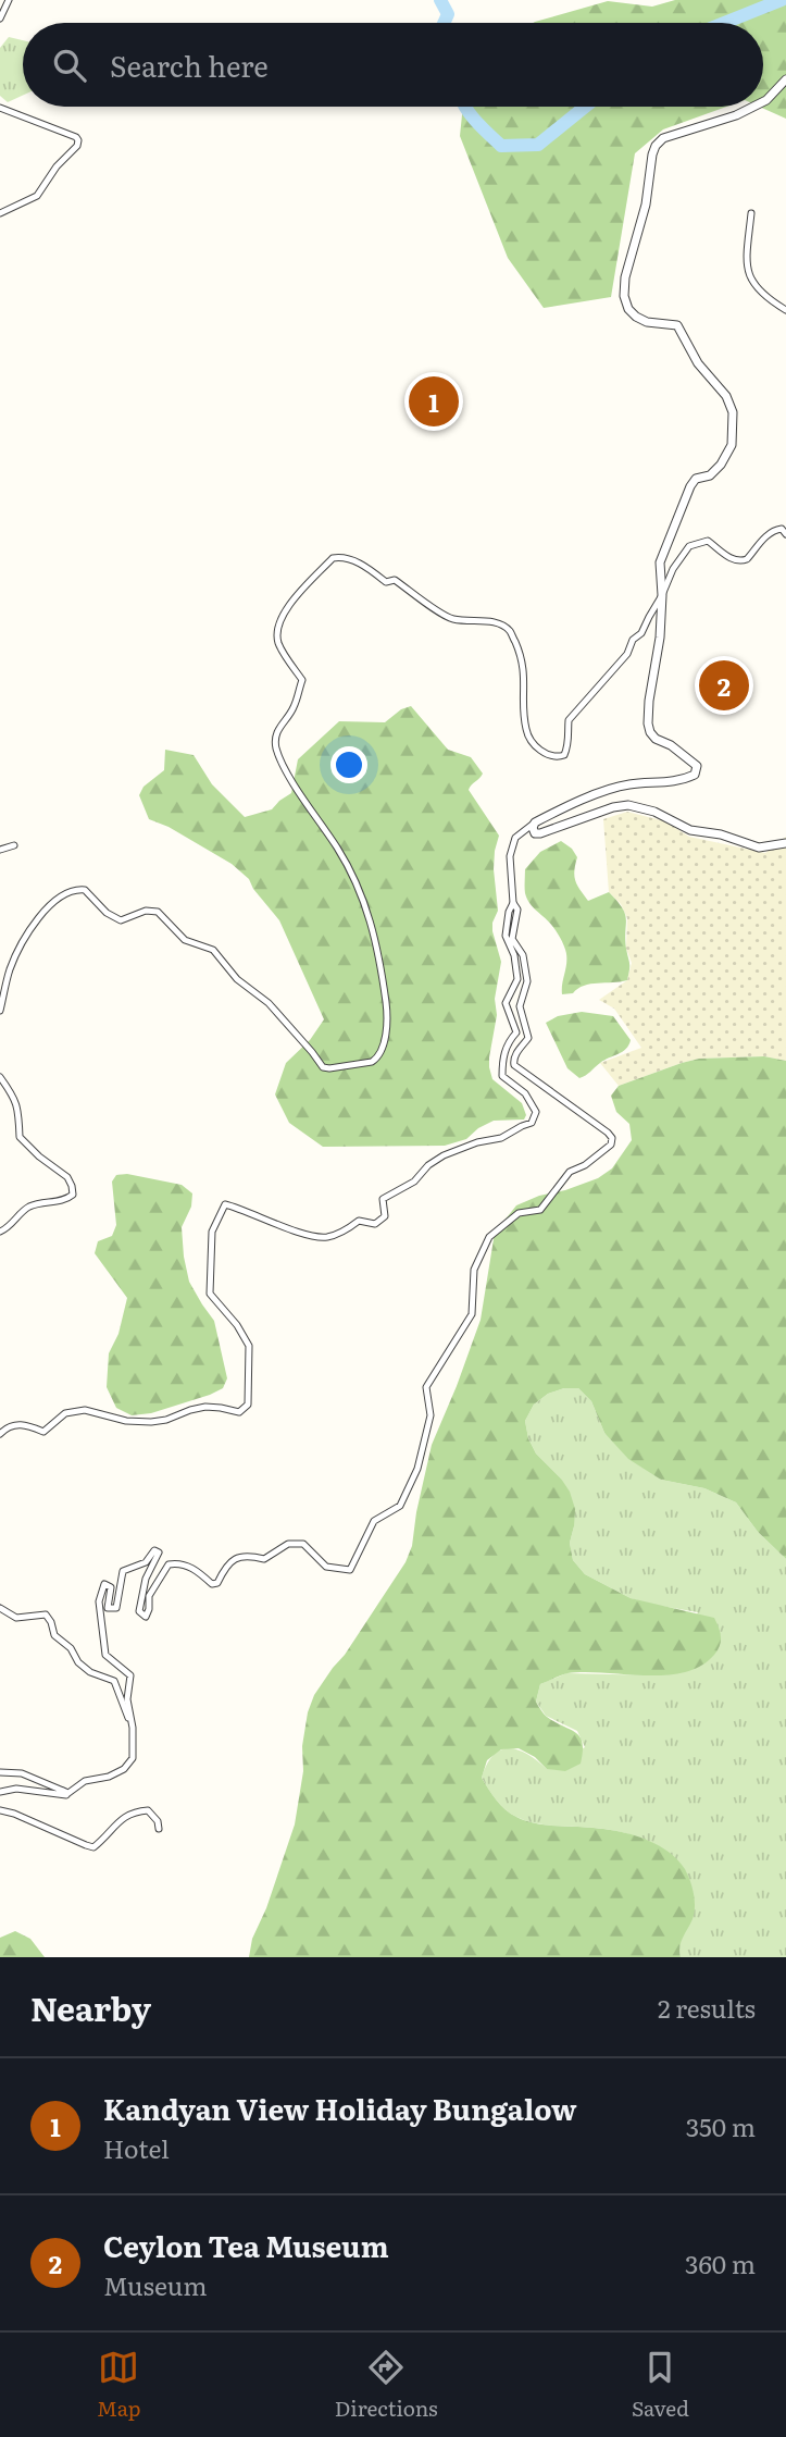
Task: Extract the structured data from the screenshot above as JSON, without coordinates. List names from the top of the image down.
{
  "page": {
    "search": "Search here",
    "pins": ["1", "2"],
    "heading": ["Nearby", "2 results"],
    "list": [
      {
        "mark": "1",
        "name": "Kandyan View Holiday Bungalow",
        "note": "Hotel",
        "value": "350 m"
      },
      {
        "mark": "2",
        "name": "Ceylon Tea Museum",
        "note": "Museum",
        "value": "360 m"
      }
    ],
    "nav": ["Map", "Directions", "Saved"]
  }
}
